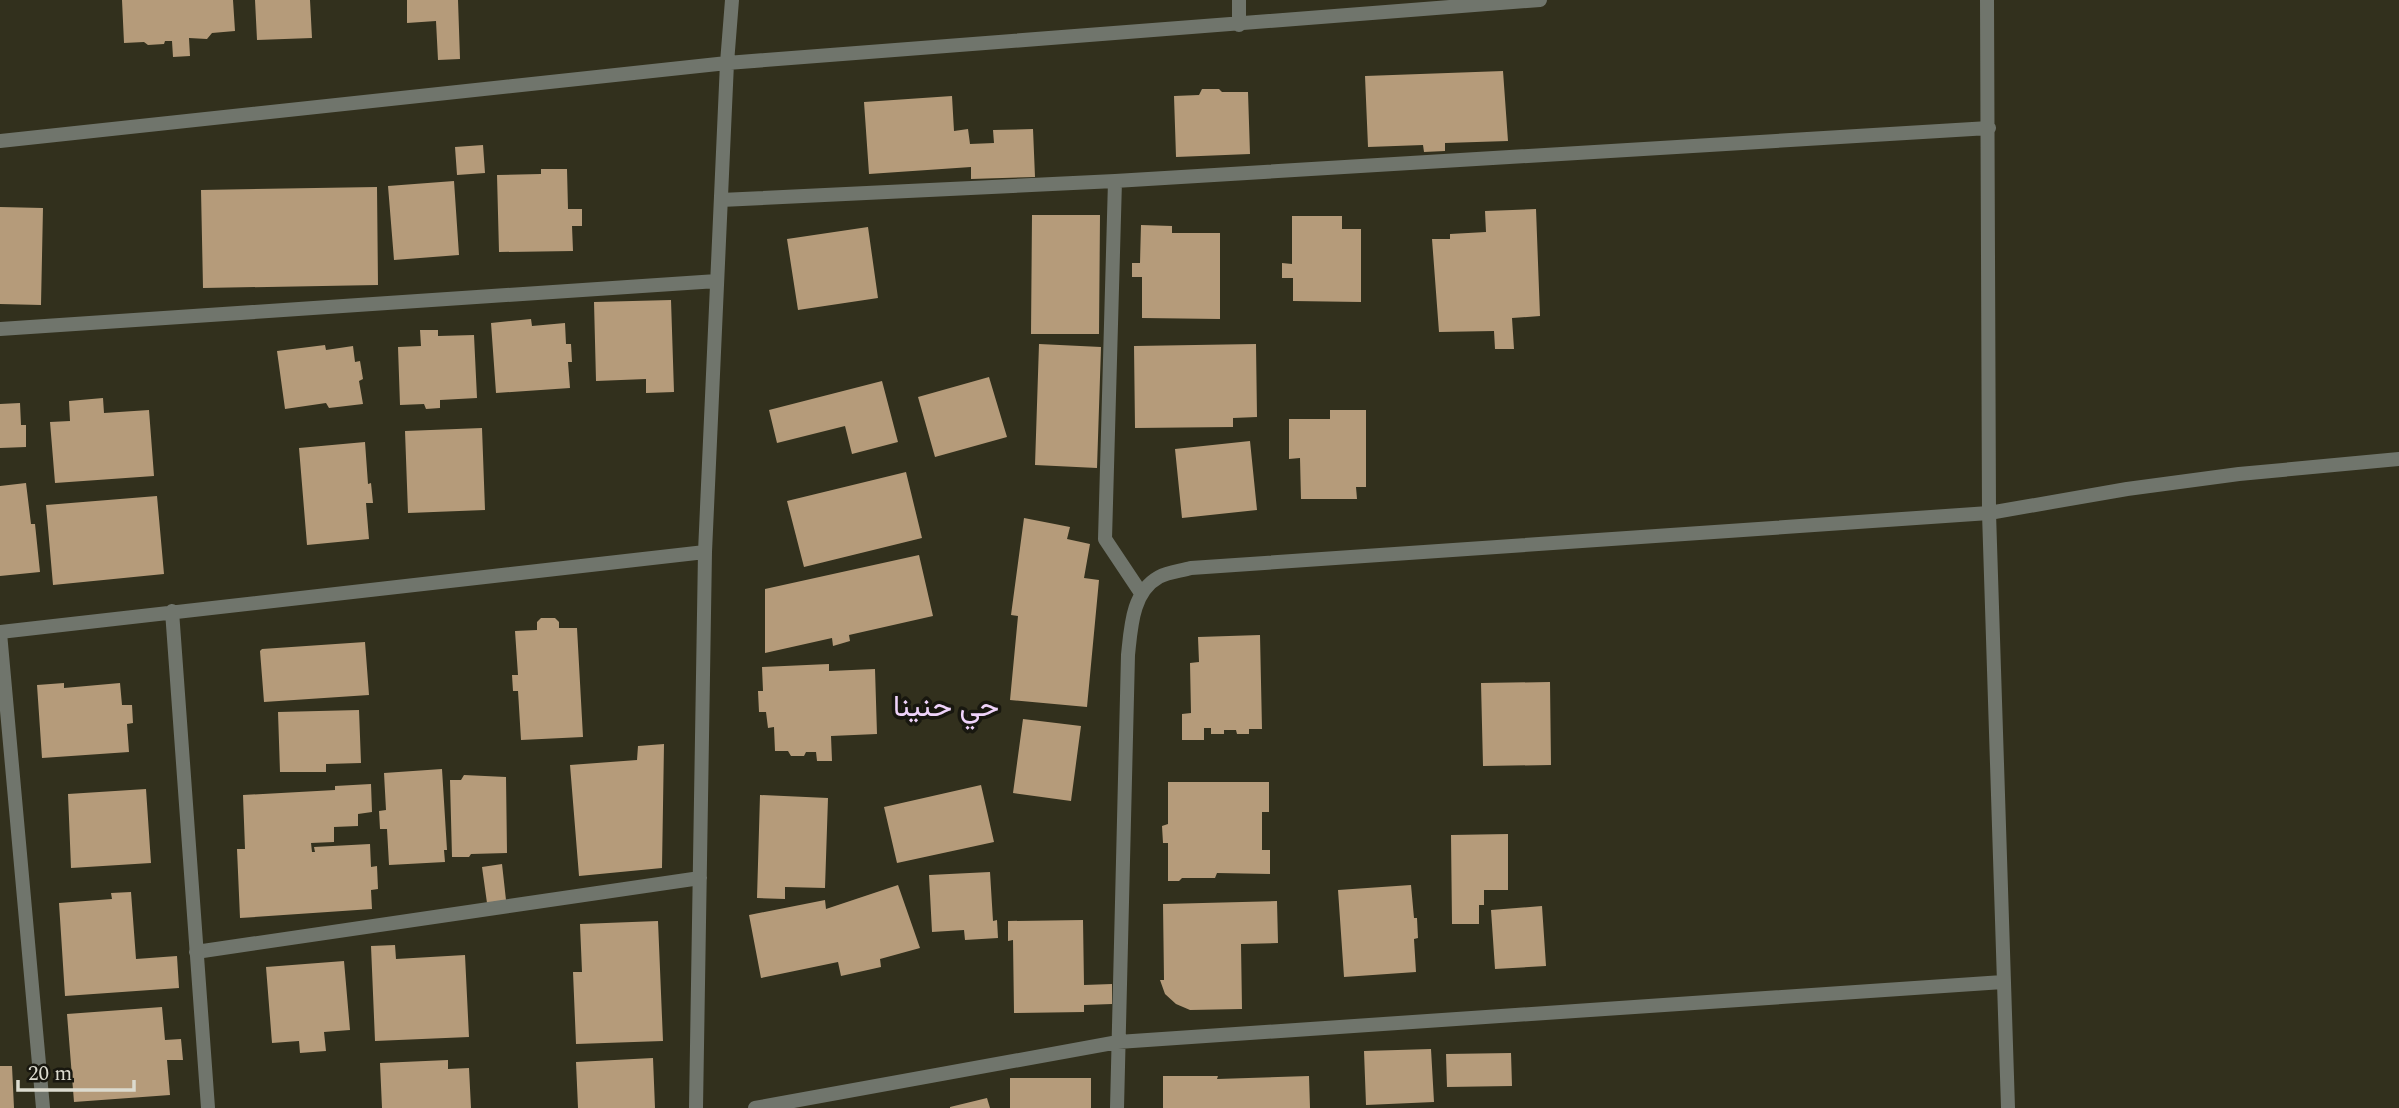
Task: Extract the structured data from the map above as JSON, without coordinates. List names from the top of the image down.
{
  "districts": ["حي حنينا"],
  "scale_bar": "20 m"
}
